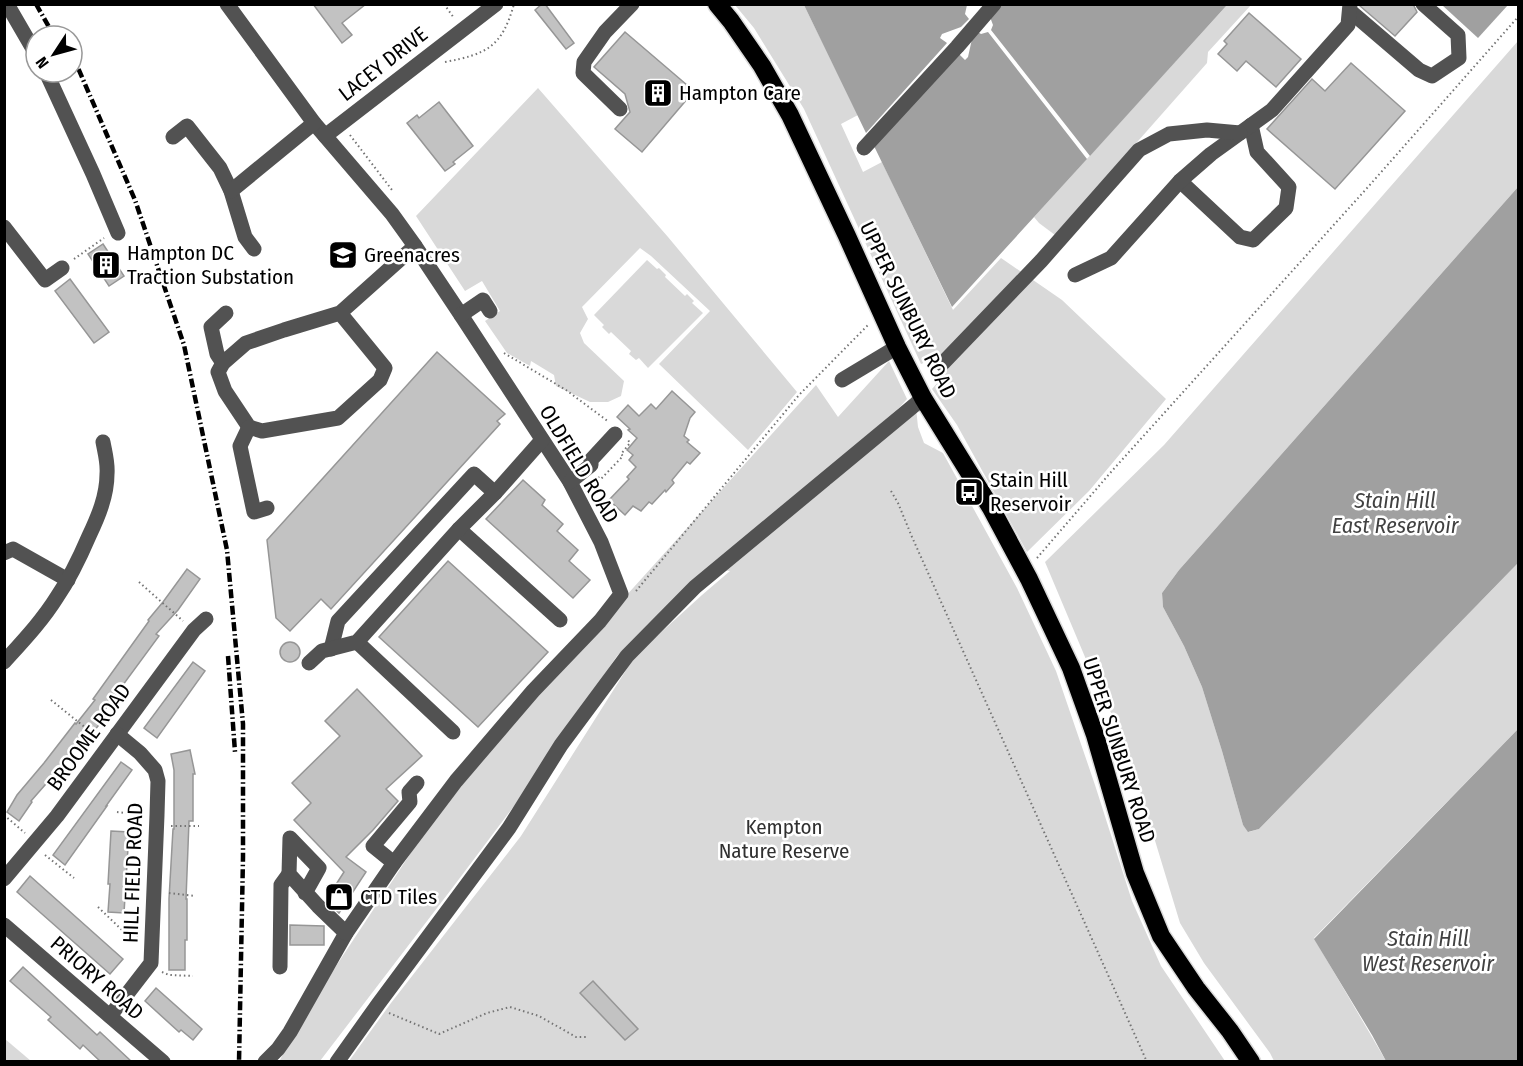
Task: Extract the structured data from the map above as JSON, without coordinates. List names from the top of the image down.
{
  "streets": {
    "highway": ["UPPER SUNBURY ROAD"],
    "street": [
      "LACEY DRIVE",
      "OLDFIELD ROAD",
      "BROOME ROAD",
      "HILL FIELD ROAD",
      "PRIORY ROAD"
    ]
  },
  "crossings": [
    ["LACEY DRIVE", "OLDFIELD ROAD"],
    ["BROOME ROAD", "HILL FIELD ROAD"],
    ["HILL FIELD ROAD", "PRIORY ROAD"]
  ],
  "water": ["Stain Hill East Reservoir", "Stain Hill West Reservoir"],
  "parks": ["Kempton Nature Reserve"],
  "places": {
    "building": ["Hampton Care", "Hampton DC Traction Substation"],
    "school or university": ["Greenacres"],
    "bus stop": ["Stain Hill Reservoir"],
    "shop": ["CTD Tiles"]
  },
  "north": "bottom left"
}
